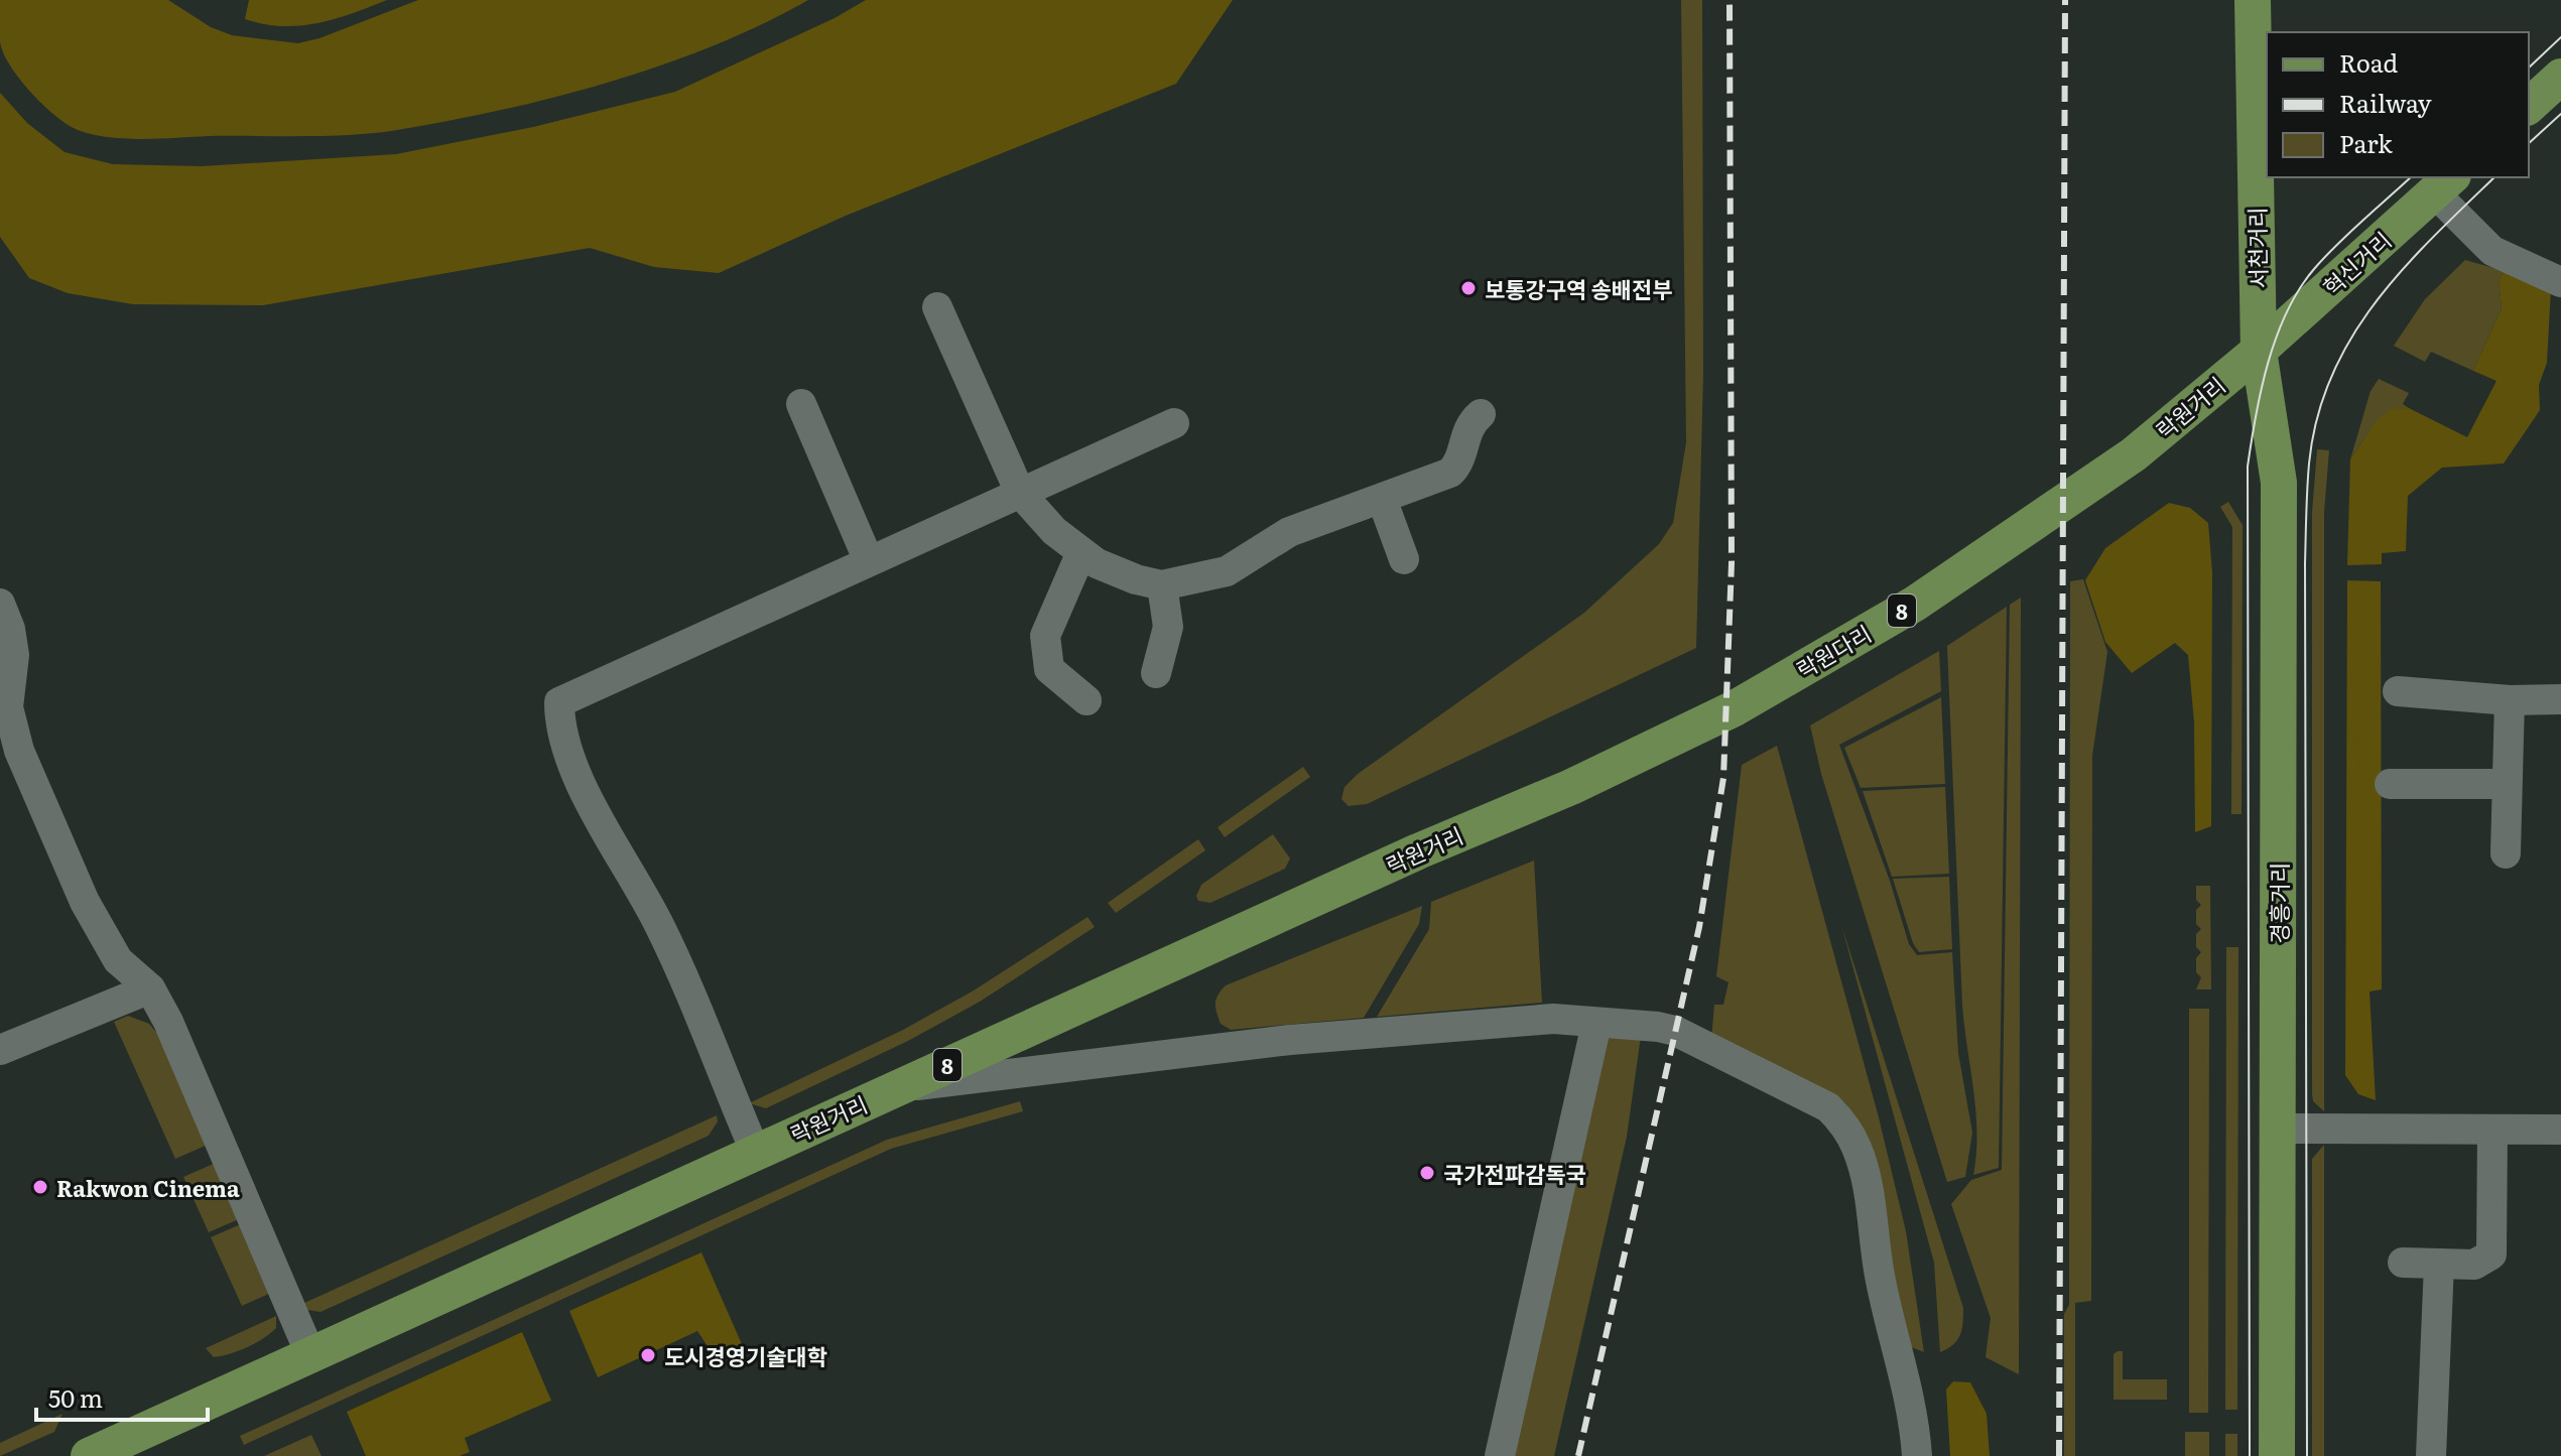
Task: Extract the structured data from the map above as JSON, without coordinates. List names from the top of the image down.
{
  "streets": {
    "main road": [
      "서천거리",
      "혁신거리",
      "락원거리",
      "8",
      "락원다리",
      "경흥거리"
    ]
  },
  "crossings": [
    ["서천거리", "혁신거리"],
    ["서천거리", "락원거리"],
    ["서천거리", "경흥거리"],
    ["혁신거리", "락원거리"],
    ["혁신거리", "경흥거리"],
    ["락원거리", "락원다리"],
    ["락원거리", "경흥거리"]
  ],
  "places": [
    "보통강구역 송배전부",
    "국가전파감독국",
    "Rakwon Cinema",
    "도시경영기술대학"
  ],
  "legend": ["Road", "Railway", "Park"],
  "scale_bar": "50 m"
}
